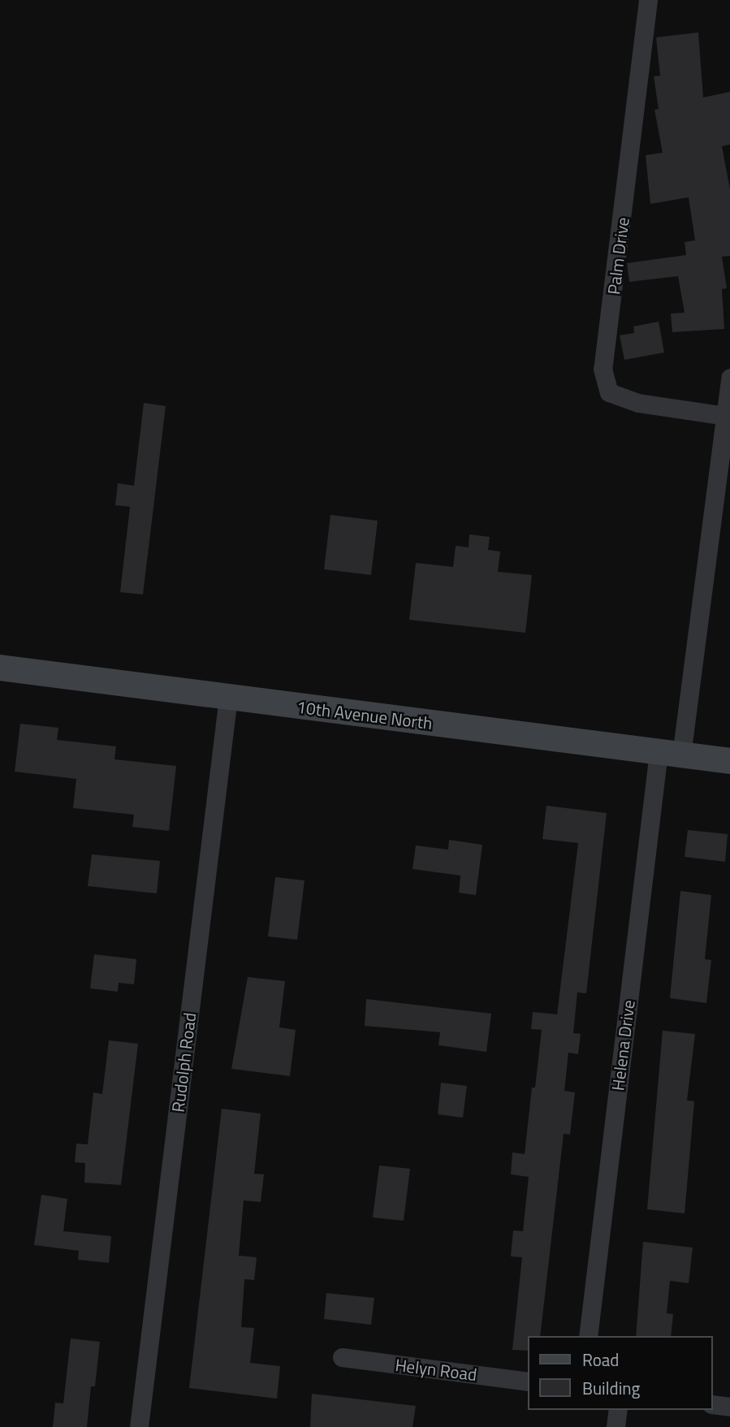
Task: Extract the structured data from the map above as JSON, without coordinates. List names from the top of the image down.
{
  "streets": {
    "street": [
      "Palm Drive",
      "10th Avenue North",
      "Helena Drive",
      "Rudolph Road",
      "Helyn Road"
    ]
  },
  "crossings": [
    ["10th Avenue North", "Helena Drive"],
    ["10th Avenue North", "Rudolph Road"]
  ],
  "legend": ["Road", "Building"]
}
